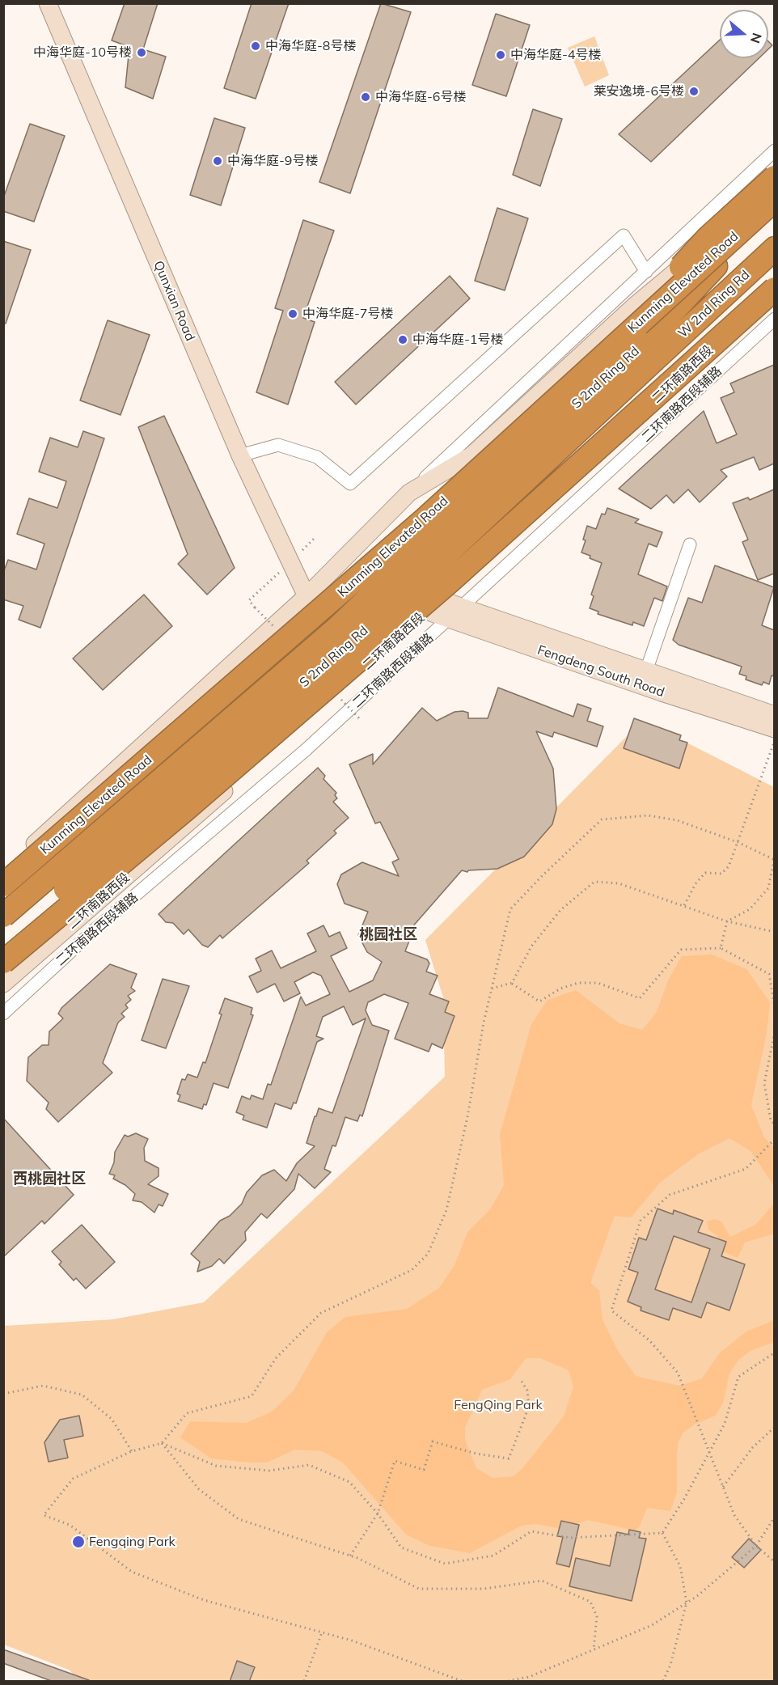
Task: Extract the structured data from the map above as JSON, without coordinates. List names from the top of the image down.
{
  "streets": {
    "highway": ["Kunming Elevated Road", "W 2nd Ring Rd", "S 2nd Ring Rd"],
    "main road": ["Qunxian Road", "二环南路西段", "Fengdeng South Road"],
    "street": ["二环南路西段辅路"]
  },
  "crossings": [
    ["W 2nd Ring Rd", "S 2nd Ring Rd"],
    ["二环南路西段", "Fengdeng South Road"],
    ["二环南路西段辅路", "Fengdeng South Road"]
  ],
  "districts": ["桃园社区", "西桃园社区"],
  "parks": ["FengQing Park"],
  "places": [
    "中海华庭-8号楼",
    "中海华庭-10号楼",
    "中海华庭-4号楼",
    "莱安逸境-6号楼",
    "中海华庭-6号楼",
    "中海华庭-9号楼",
    "中海华庭-7号楼",
    "中海华庭-1号楼",
    "Fengqing Park"
  ],
  "north": "right"
}
